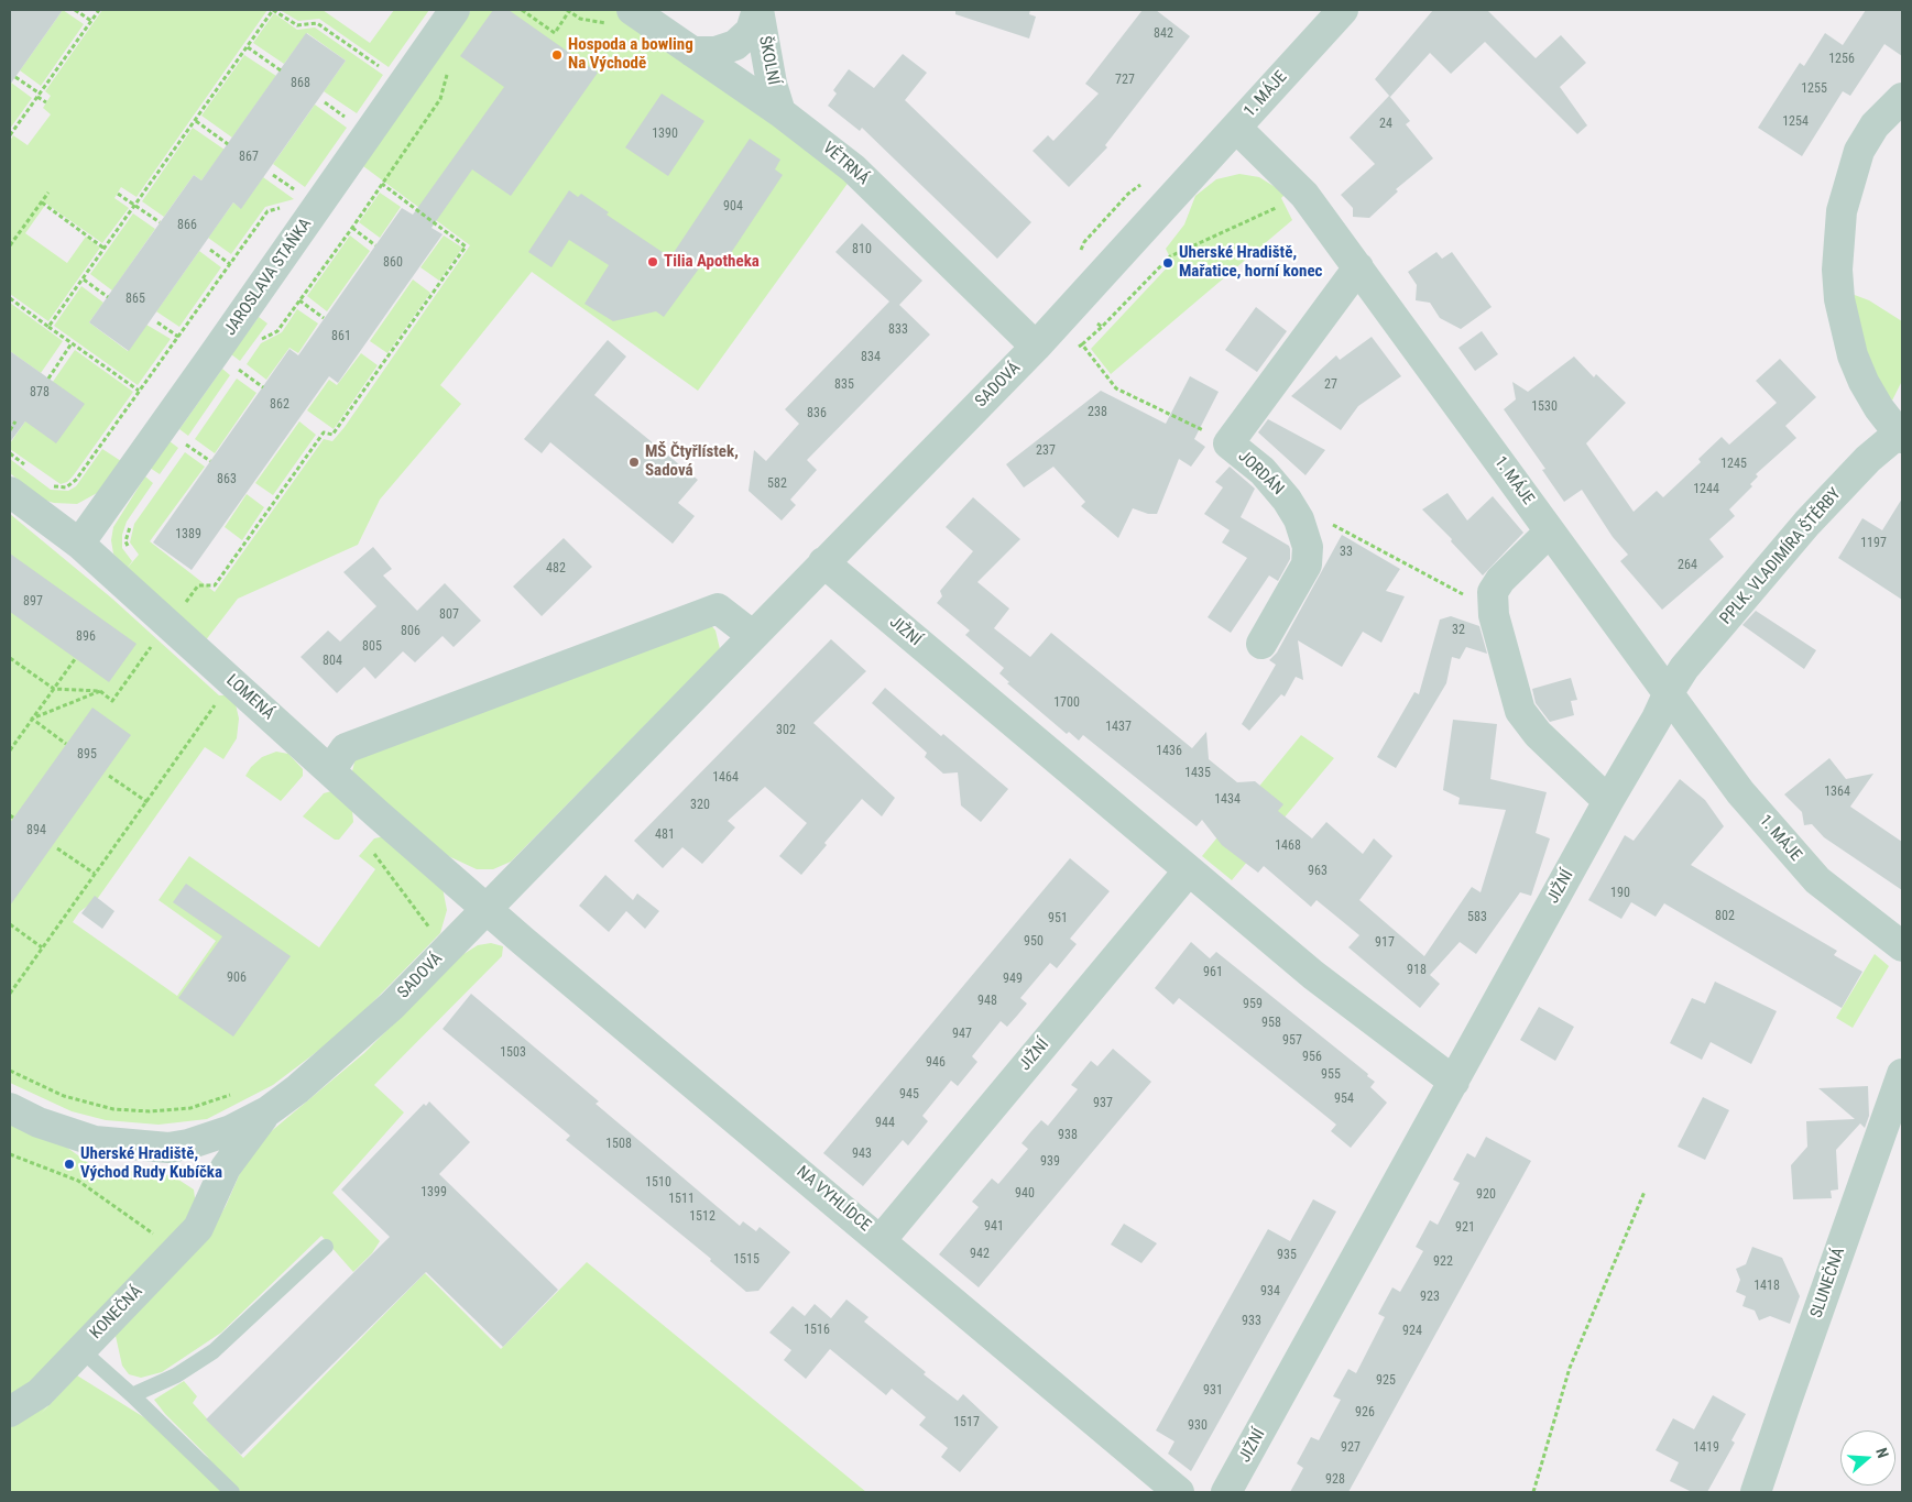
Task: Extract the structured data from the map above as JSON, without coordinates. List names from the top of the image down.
{
  "streets": {
    "street": [
      "ŠKOLNÍ",
      "1. MÁJE",
      "VĚTRNÁ",
      "JAROSLAVA STAŇKA",
      "SADOVÁ",
      "JORDÁN",
      "PPLK. VLADIMÍRA ŠTĚRBY",
      "JIŽNÍ",
      "LOMENÁ",
      "NA VYHLÍDCE",
      "SLUNEČNÁ",
      "KONEČNÁ"
    ]
  },
  "crossings": [
    ["ŠKOLNÍ", "VĚTRNÁ"],
    ["1. MÁJE", "SADOVÁ"],
    ["1. MÁJE", "JORDÁN"],
    ["1. MÁJE", "PPLK. VLADIMÍRA ŠTĚRBY"],
    ["1. MÁJE", "JIŽNÍ"],
    ["VĚTRNÁ", "SADOVÁ"],
    ["JAROSLAVA STAŇKA", "LOMENÁ"],
    ["SADOVÁ", "JIŽNÍ"],
    ["SADOVÁ", "LOMENÁ"],
    ["SADOVÁ", "NA VYHLÍDCE"],
    ["SADOVÁ", "KONEČNÁ"],
    ["PPLK. VLADIMÍRA ŠTĚRBY", "JIŽNÍ"],
    ["JIŽNÍ", "NA VYHLÍDCE"],
    ["LOMENÁ", "NA VYHLÍDCE"]
  ],
  "places": [
    "Hospoda a bowling Na Východě",
    "Tilia Apotheka",
    "Uherské Hradiště, Mařatice, horní konec",
    "MŠ Čtyřlístek, Sadová",
    "Uherské Hradiště, Východ Rudy Kubíčka"
  ],
  "house_numbers": [
    "842",
    "1256",
    "727",
    "868",
    "1255",
    "1254",
    "24",
    "1390",
    "867",
    "904",
    "866",
    "810",
    "860",
    "865",
    "833",
    "861",
    "834",
    "835",
    "27",
    "878",
    "862",
    "1530",
    "238",
    "836",
    "237",
    "1245",
    "863",
    "582",
    "1244",
    "1389",
    "1197",
    "33",
    "264",
    "482",
    "897",
    "807",
    "32",
    "806",
    "896",
    "805",
    "804",
    "1700",
    "1437",
    "302",
    "1436",
    "895",
    "1435",
    "1464",
    "1364",
    "1434",
    "320",
    "894",
    "481",
    "1468",
    "963",
    "190",
    "802",
    "583",
    "951",
    "950",
    "917",
    "918",
    "961",
    "906",
    "949",
    "948",
    "959",
    "958",
    "947",
    "957",
    "1503",
    "956",
    "946",
    "955",
    "945",
    "954",
    "937",
    "944",
    "938",
    "1508",
    "943",
    "939",
    "1510",
    "1399",
    "940",
    "920",
    "1511",
    "1512",
    "941",
    "921",
    "942",
    "935",
    "1515",
    "922",
    "1418",
    "934",
    "923",
    "933",
    "1516",
    "924",
    "925",
    "931",
    "926",
    "1517",
    "930",
    "927",
    "1419",
    "928"
  ],
  "north": "right"
}
